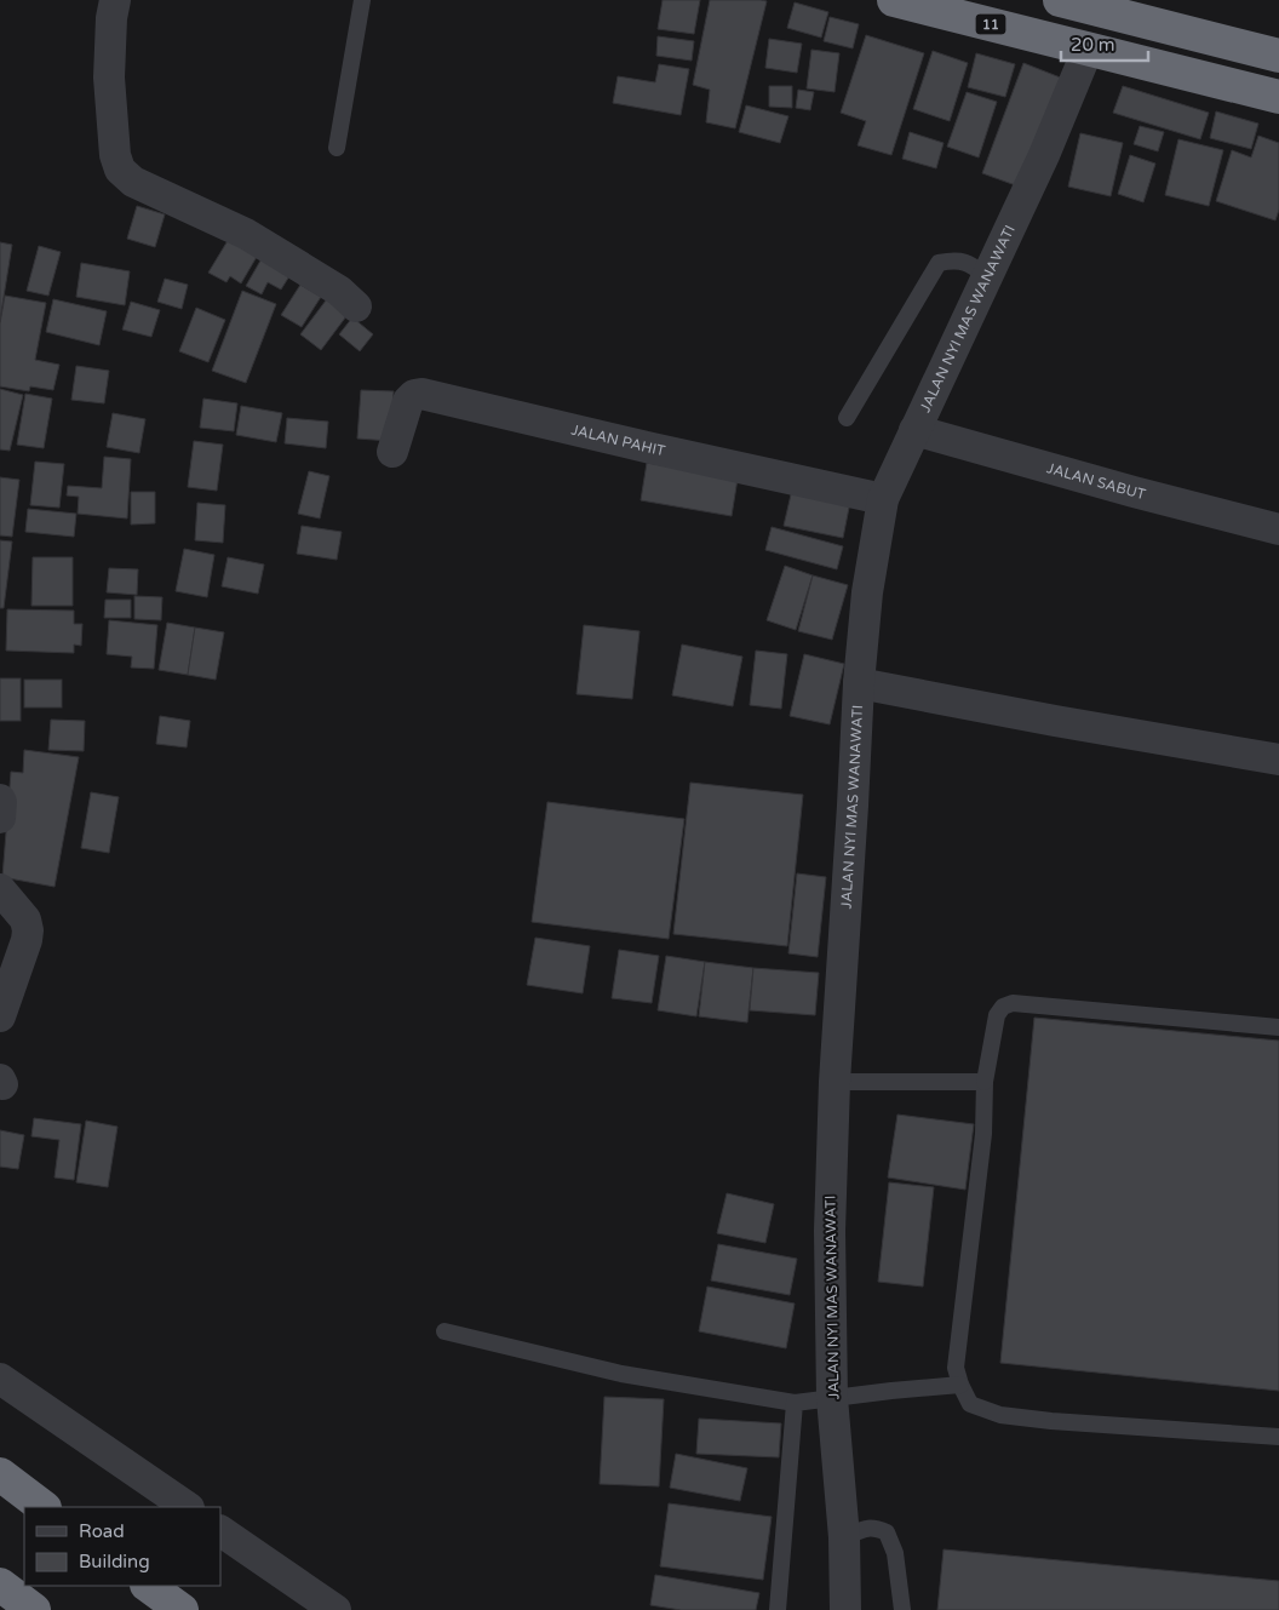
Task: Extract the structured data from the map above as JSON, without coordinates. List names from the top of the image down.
{
  "streets": {
    "highway": ["11"],
    "street": ["JALAN NYI MAS WANAWATI", "JALAN PAHIT", "JALAN SABUT"]
  },
  "crossings": [
    ["11", "JALAN NYI MAS WANAWATI"],
    ["JALAN NYI MAS WANAWATI", "JALAN PAHIT"],
    ["JALAN NYI MAS WANAWATI", "JALAN SABUT"]
  ],
  "legend": ["Road", "Building"],
  "scale_bar": "20 m"
}
